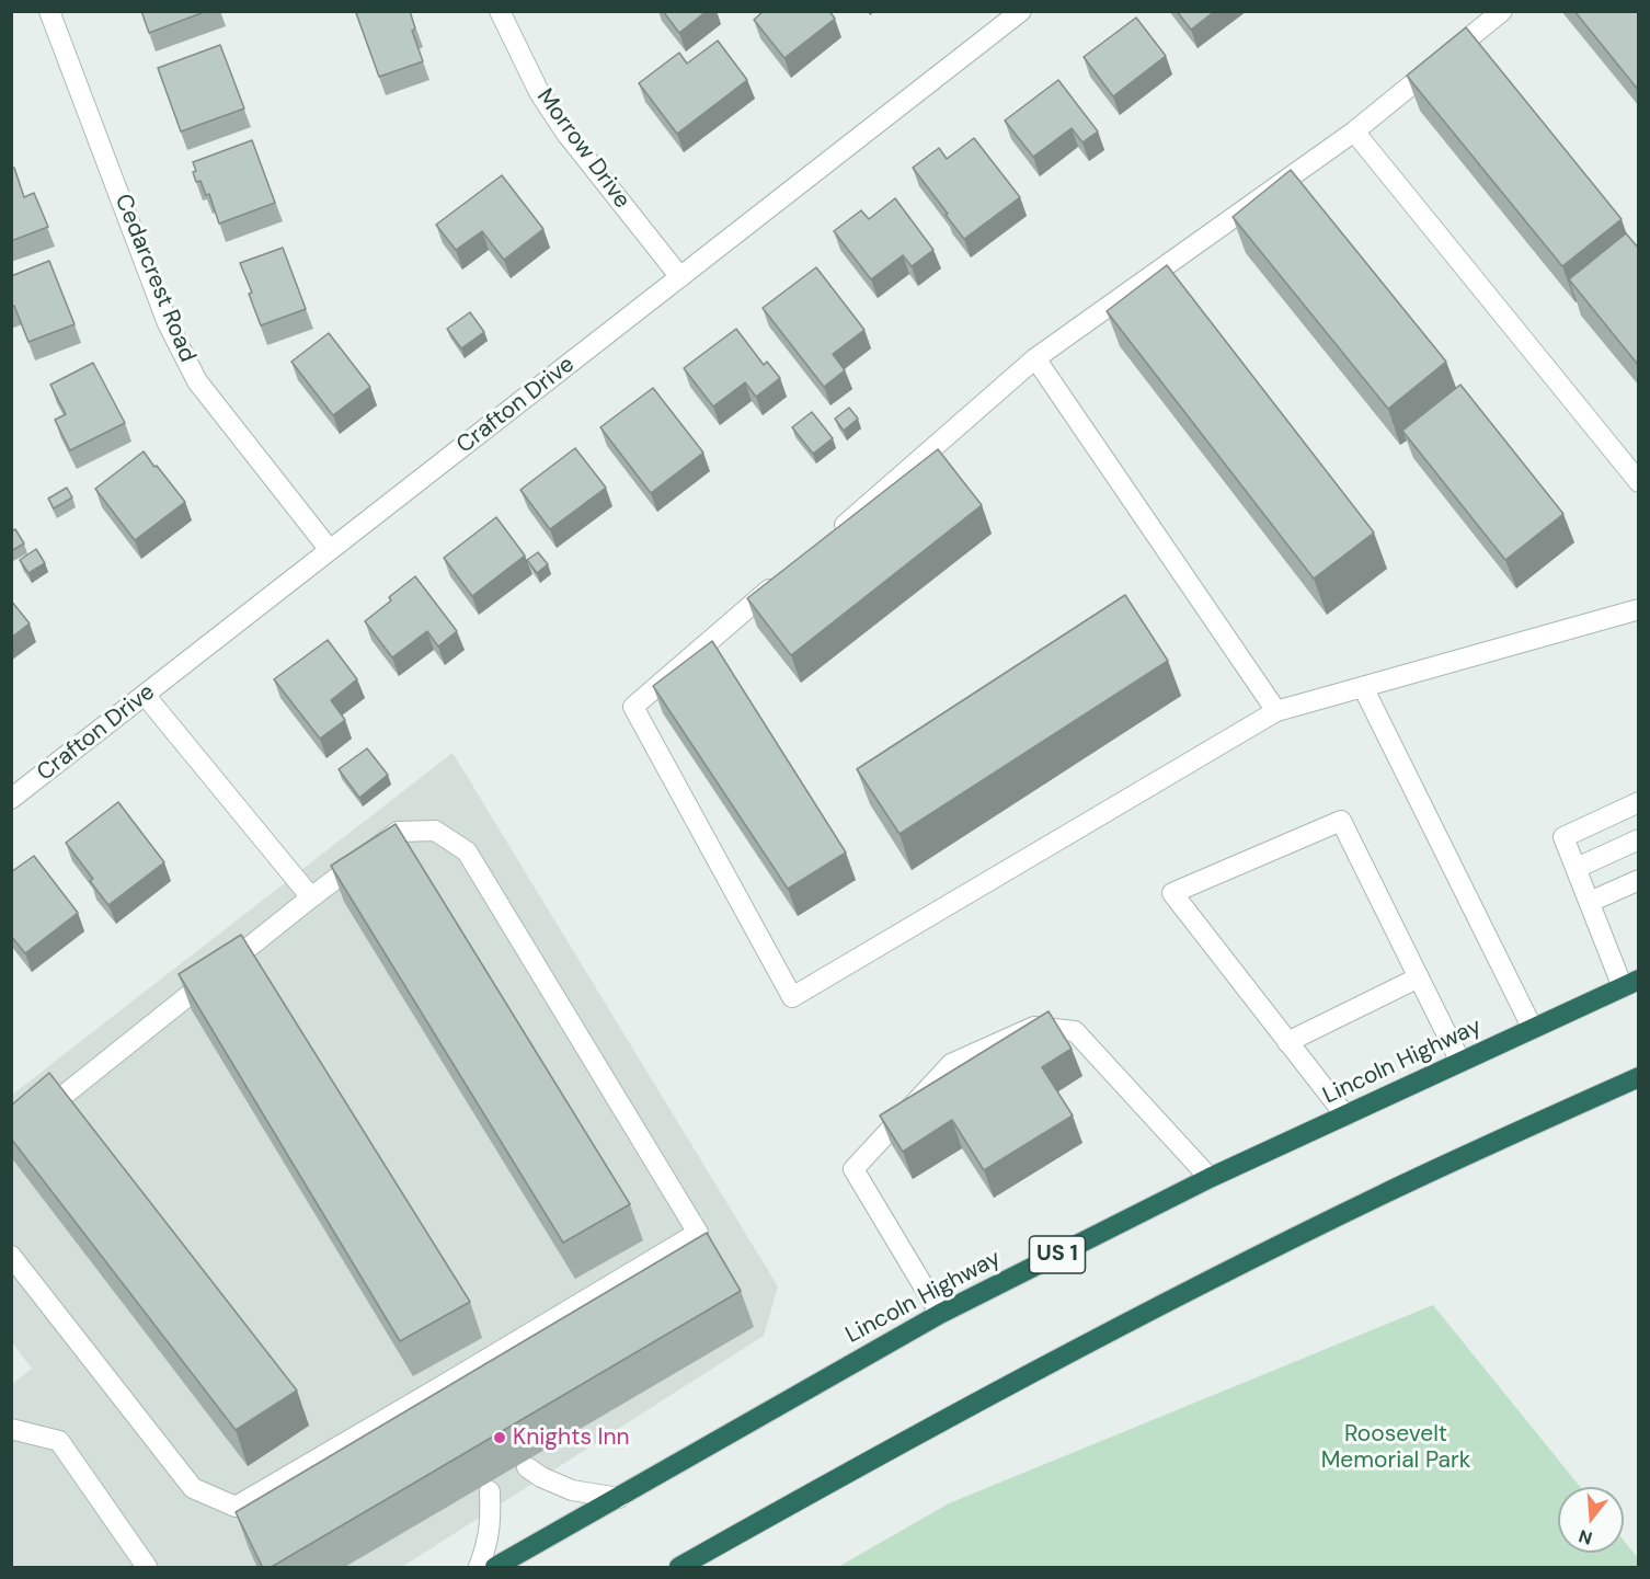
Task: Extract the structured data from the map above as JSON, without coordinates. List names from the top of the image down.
{
  "streets": {
    "highway": ["Lincoln Highway", "US 1"],
    "street": ["Morrow Drive", "Cedarcrest Road", "Crafton Drive"]
  },
  "crossings": [
    ["Morrow Drive", "Crafton Drive"],
    ["Cedarcrest Road", "Crafton Drive"]
  ],
  "parks": ["Roosevelt Memorial Park"],
  "places": ["Knights Inn"],
  "north": "bottom"
}
